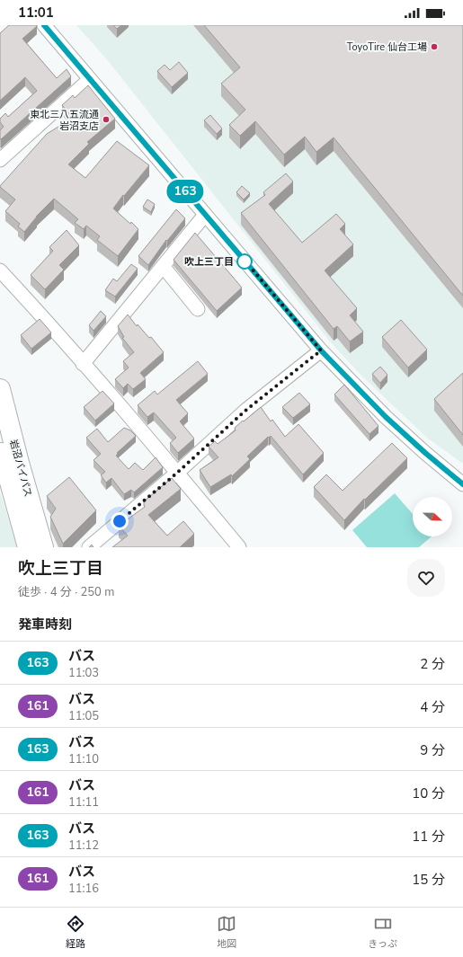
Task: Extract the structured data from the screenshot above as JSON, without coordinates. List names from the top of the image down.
{
  "streets": {
    "highway": ["岩沼バイパス"]
  },
  "places": ["ToyoTire 仙台工場", "東北三八五流通 岩沼支店", "吹上三丁目"],
  "lines": ["bus line 163"],
  "north": "right",
  "page": {
    "status": "11:01",
    "on_map": "163",
    "heading": [
      ["吹上三丁目", "徒歩 · 4 分 · 250 m"],
      "発車時刻"
    ],
    "list": [
      {
        "mark": "163",
        "name": "バス",
        "note": "11:03",
        "value": "2 分"
      },
      {
        "mark": "161",
        "name": "バス",
        "note": "11:05",
        "value": "4 分"
      },
      {
        "mark": "163",
        "name": "バス",
        "note": "11:10",
        "value": "9 分"
      },
      {
        "mark": "161",
        "name": "バス",
        "note": "11:11",
        "value": "10 分"
      },
      {
        "mark": "163",
        "name": "バス",
        "note": "11:12",
        "value": "11 分"
      },
      {
        "mark": "161",
        "name": "バス",
        "note": "11:16",
        "value": "15 分"
      }
    ],
    "tabs": ["経路", "地図", "きっぷ"]
  }
}
